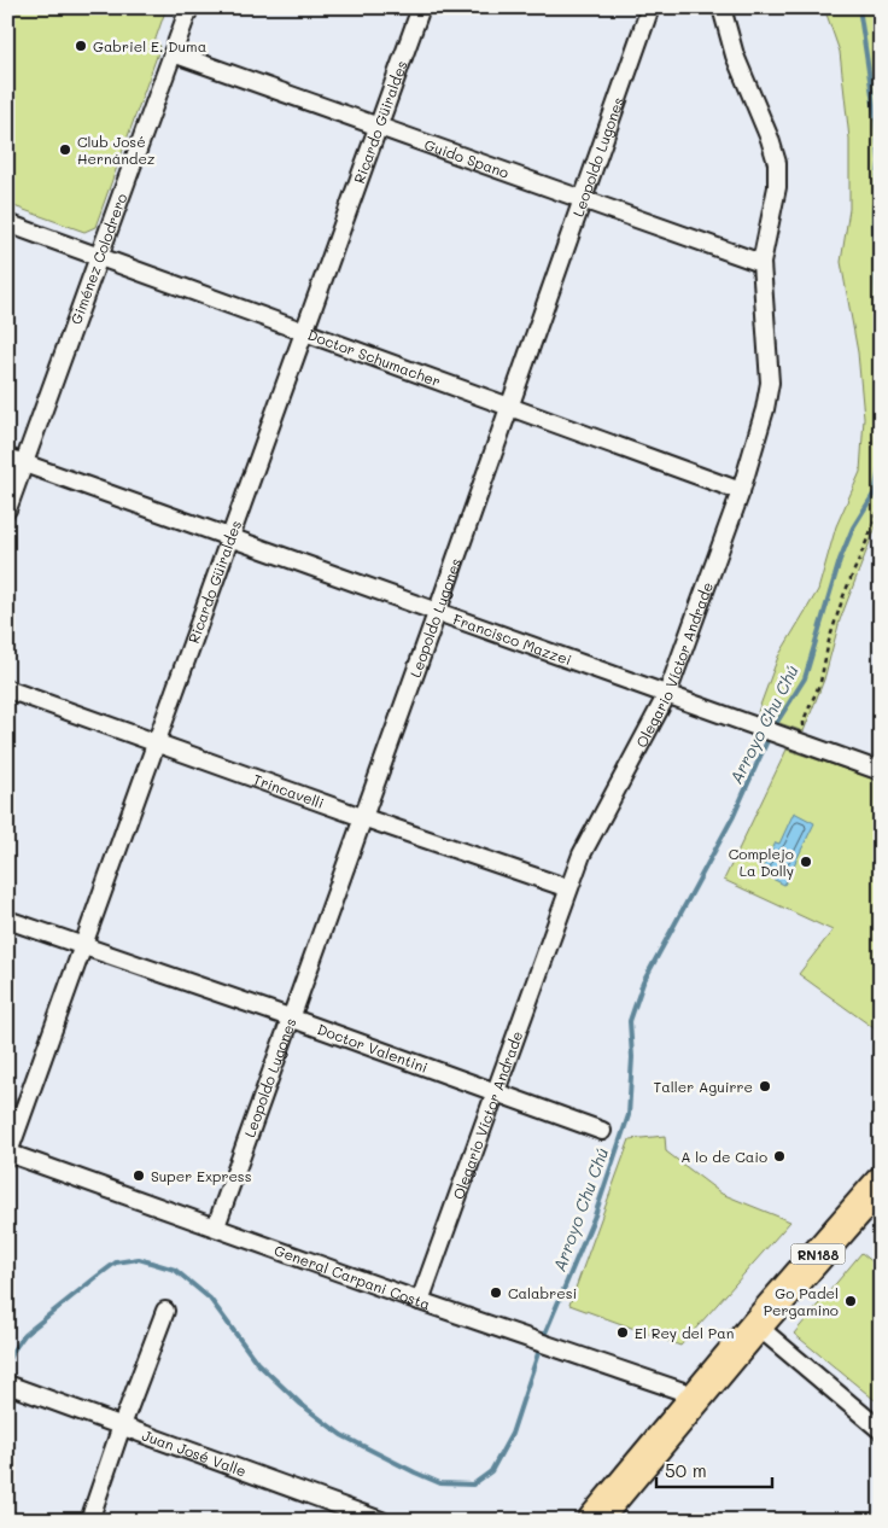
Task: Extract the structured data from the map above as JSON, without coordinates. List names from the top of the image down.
{
  "streets": {
    "highway": ["RN188"],
    "street": [
      "Ricardo Güiraldes",
      "Leopoldo Lugones",
      "Guido Spano",
      "Giménez Colodrero",
      "Doctor Schumacher",
      "Francisco Mazzei",
      "Olegario Víctor Andrade",
      "Trincavelli",
      "Doctor Valentini",
      "General Carpani Costa",
      "Juan José Valle"
    ]
  },
  "crossings": [
    ["Ricardo Güiraldes", "Guido Spano"],
    ["Ricardo Güiraldes", "Doctor Schumacher"],
    ["Ricardo Güiraldes", "Francisco Mazzei"],
    ["Ricardo Güiraldes", "Trincavelli"],
    ["Ricardo Güiraldes", "Doctor Valentini"],
    ["Ricardo Güiraldes", "General Carpani Costa"],
    ["Leopoldo Lugones", "Guido Spano"],
    ["Leopoldo Lugones", "Doctor Schumacher"],
    ["Leopoldo Lugones", "Francisco Mazzei"],
    ["Leopoldo Lugones", "Trincavelli"],
    ["Leopoldo Lugones", "Doctor Valentini"],
    ["Leopoldo Lugones", "General Carpani Costa"],
    ["Guido Spano", "Giménez Colodrero"],
    ["Guido Spano", "Olegario Víctor Andrade"],
    ["Giménez Colodrero", "Doctor Schumacher"],
    ["Giménez Colodrero", "Francisco Mazzei"],
    ["Doctor Schumacher", "Olegario Víctor Andrade"],
    ["Francisco Mazzei", "Olegario Víctor Andrade"],
    ["Olegario Víctor Andrade", "Trincavelli"],
    ["Olegario Víctor Andrade", "Doctor Valentini"],
    ["Olegario Víctor Andrade", "General Carpani Costa"],
    ["RN188", "General Carpani Costa"]
  ],
  "water": ["Arroyo Chu Chú"],
  "places": [
    "Gabriel E. Duma",
    "Club José Hernández",
    "Complejo La Dolly",
    "Taller Aguirre",
    "A lo de Caio",
    "Super Express",
    "Calabresi",
    "Go Padel Pergamino",
    "El Rey del Pan"
  ],
  "scale_bar": "50 m"
}
